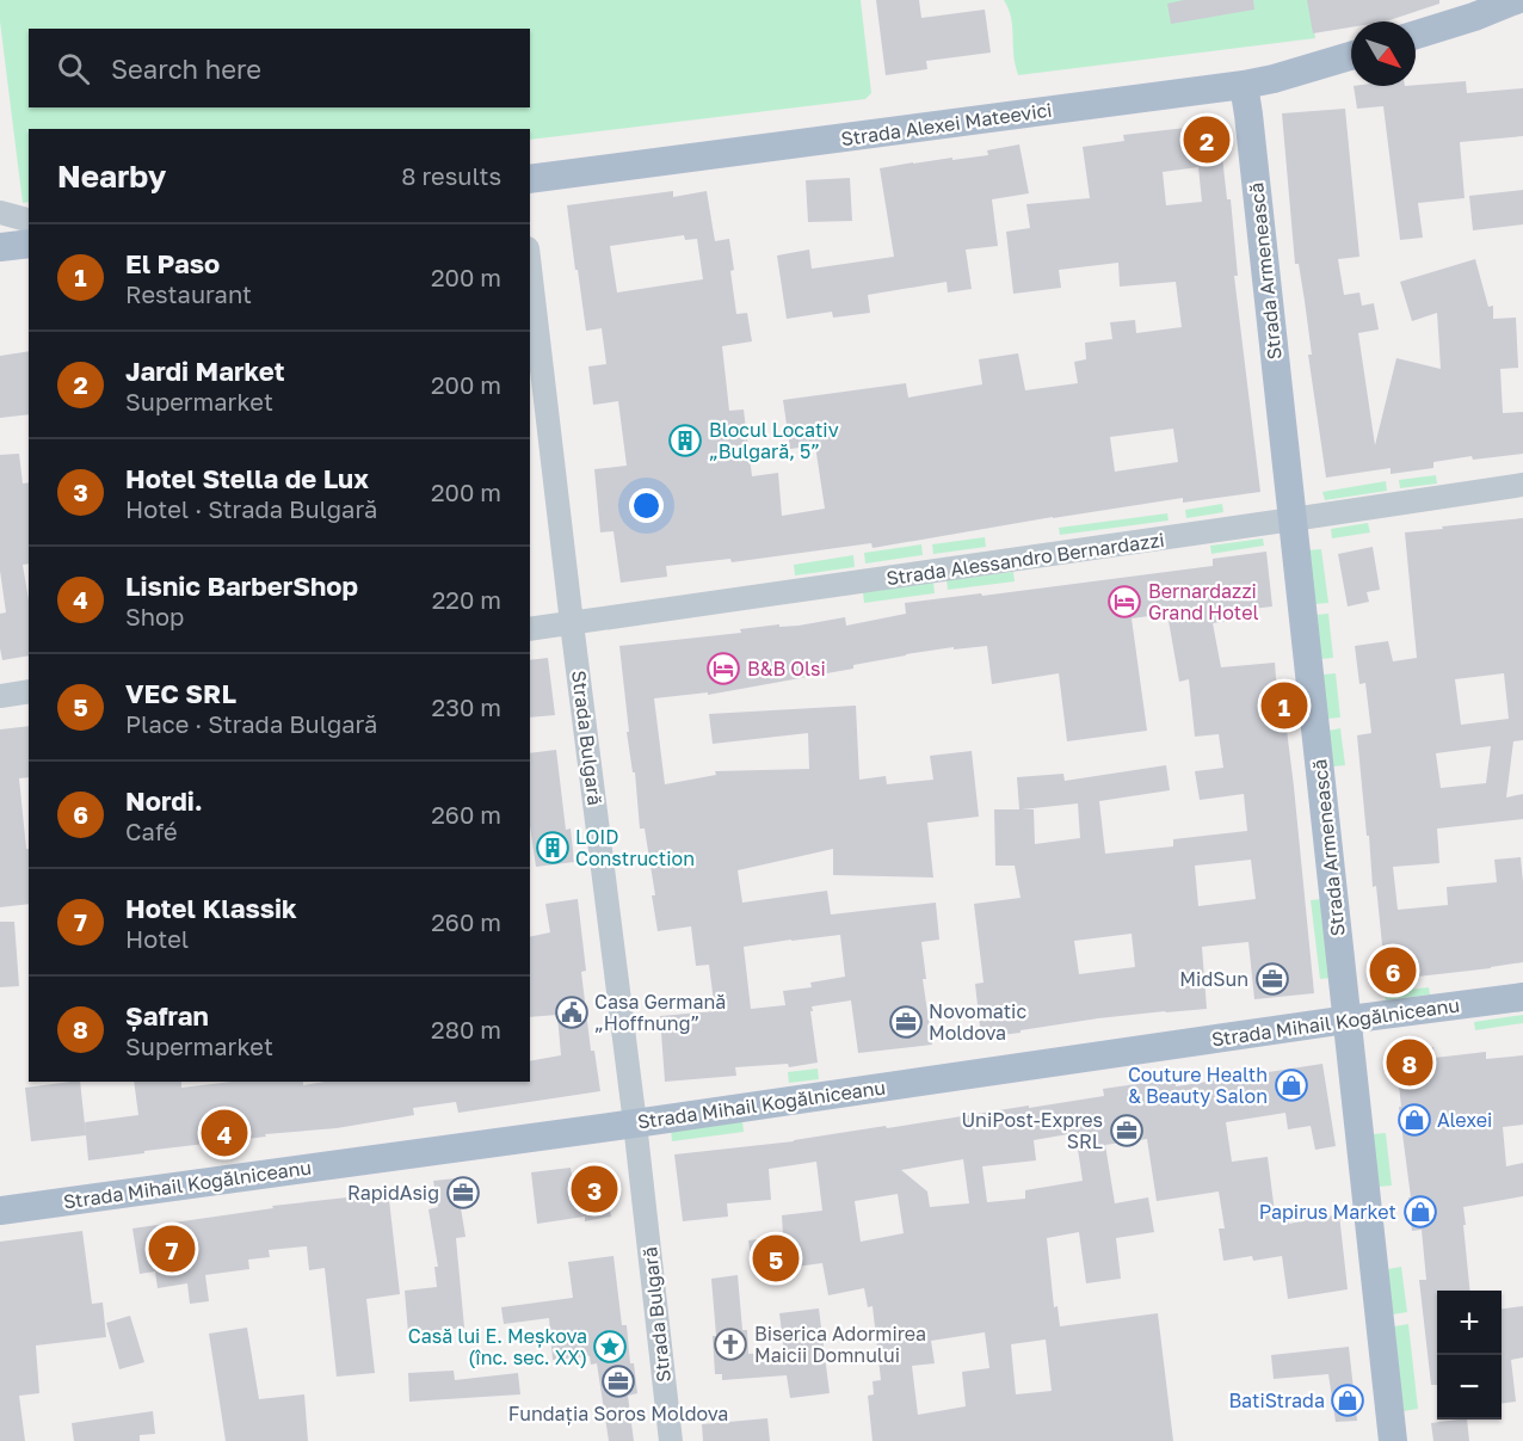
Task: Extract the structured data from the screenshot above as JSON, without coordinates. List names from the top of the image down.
{
  "streets": {
    "main road": ["Strada Alexei Mateevici", "Strada Armenească", "Strada Mihail Kogălniceanu"],
    "street": ["Strada Alessandro Bernardazzi", "Strada Bulgară"]
  },
  "crossings": [
    ["Strada Alexei Mateevici", "Strada Armenească"],
    ["Strada Armenească", "Strada Alessandro Bernardazzi"],
    ["Strada Armenească", "Strada Mihail Kogălniceanu"],
    ["Strada Alessandro Bernardazzi", "Strada Bulgară"],
    ["Strada Bulgară", "Strada Mihail Kogălniceanu"]
  ],
  "places": {
    "building": ["Blocul Locativ „Bulgară, 5”", "LOID Construction"],
    "hotel": ["Bernardazzi Grand Hotel", "B&B Olsi"],
    "office": [
      "MidSun",
      "Novomatic Moldova",
      "UniPost-Expres SRL",
      "RapidAsig",
      "Fundația Soros Moldova"
    ],
    "public building": ["Casa Germană „Hoffnung”"],
    "shop": [
      "Couture Health & Beauty Salon",
      "Alexei",
      "Papirus Market",
      "BatiStrada"
    ],
    "church": ["Biserica Adormirea Maicii Domnului"],
    "place": ["Casă lui E. Meșkova (înc. sec. XX)"]
  },
  "north": "bottom right",
  "page": {
    "search": "Search here",
    "pins": [
      "2",
      "1",
      "6",
      "8",
      "4",
      "3",
      "7",
      "5"
    ],
    "heading": ["Nearby", "8 results"],
    "list": [
      {
        "mark": "1",
        "name": "El Paso",
        "note": "Restaurant",
        "value": "200 m"
      },
      {
        "mark": "2",
        "name": "Jardi Market",
        "note": "Supermarket",
        "value": "200 m"
      },
      {
        "mark": "3",
        "name": "Hotel Stella de Lux",
        "note": "Hotel · Strada Bulgară",
        "value": "200 m"
      },
      {
        "mark": "4",
        "name": "Lisnic BarberShop",
        "note": "Shop",
        "value": "220 m"
      },
      {
        "mark": "5",
        "name": "VEC SRL",
        "note": "Place · Strada Bulgară",
        "value": "230 m"
      },
      {
        "mark": "6",
        "name": "Nordi.",
        "note": "Café",
        "value": "260 m"
      },
      {
        "mark": "7",
        "name": "Hotel Klassik",
        "note": "Hotel",
        "value": "260 m"
      },
      {
        "mark": "8",
        "name": "Șafran",
        "note": "Supermarket",
        "value": "280 m"
      }
    ],
    "map_buttons": ["+", "−"]
  }
}
